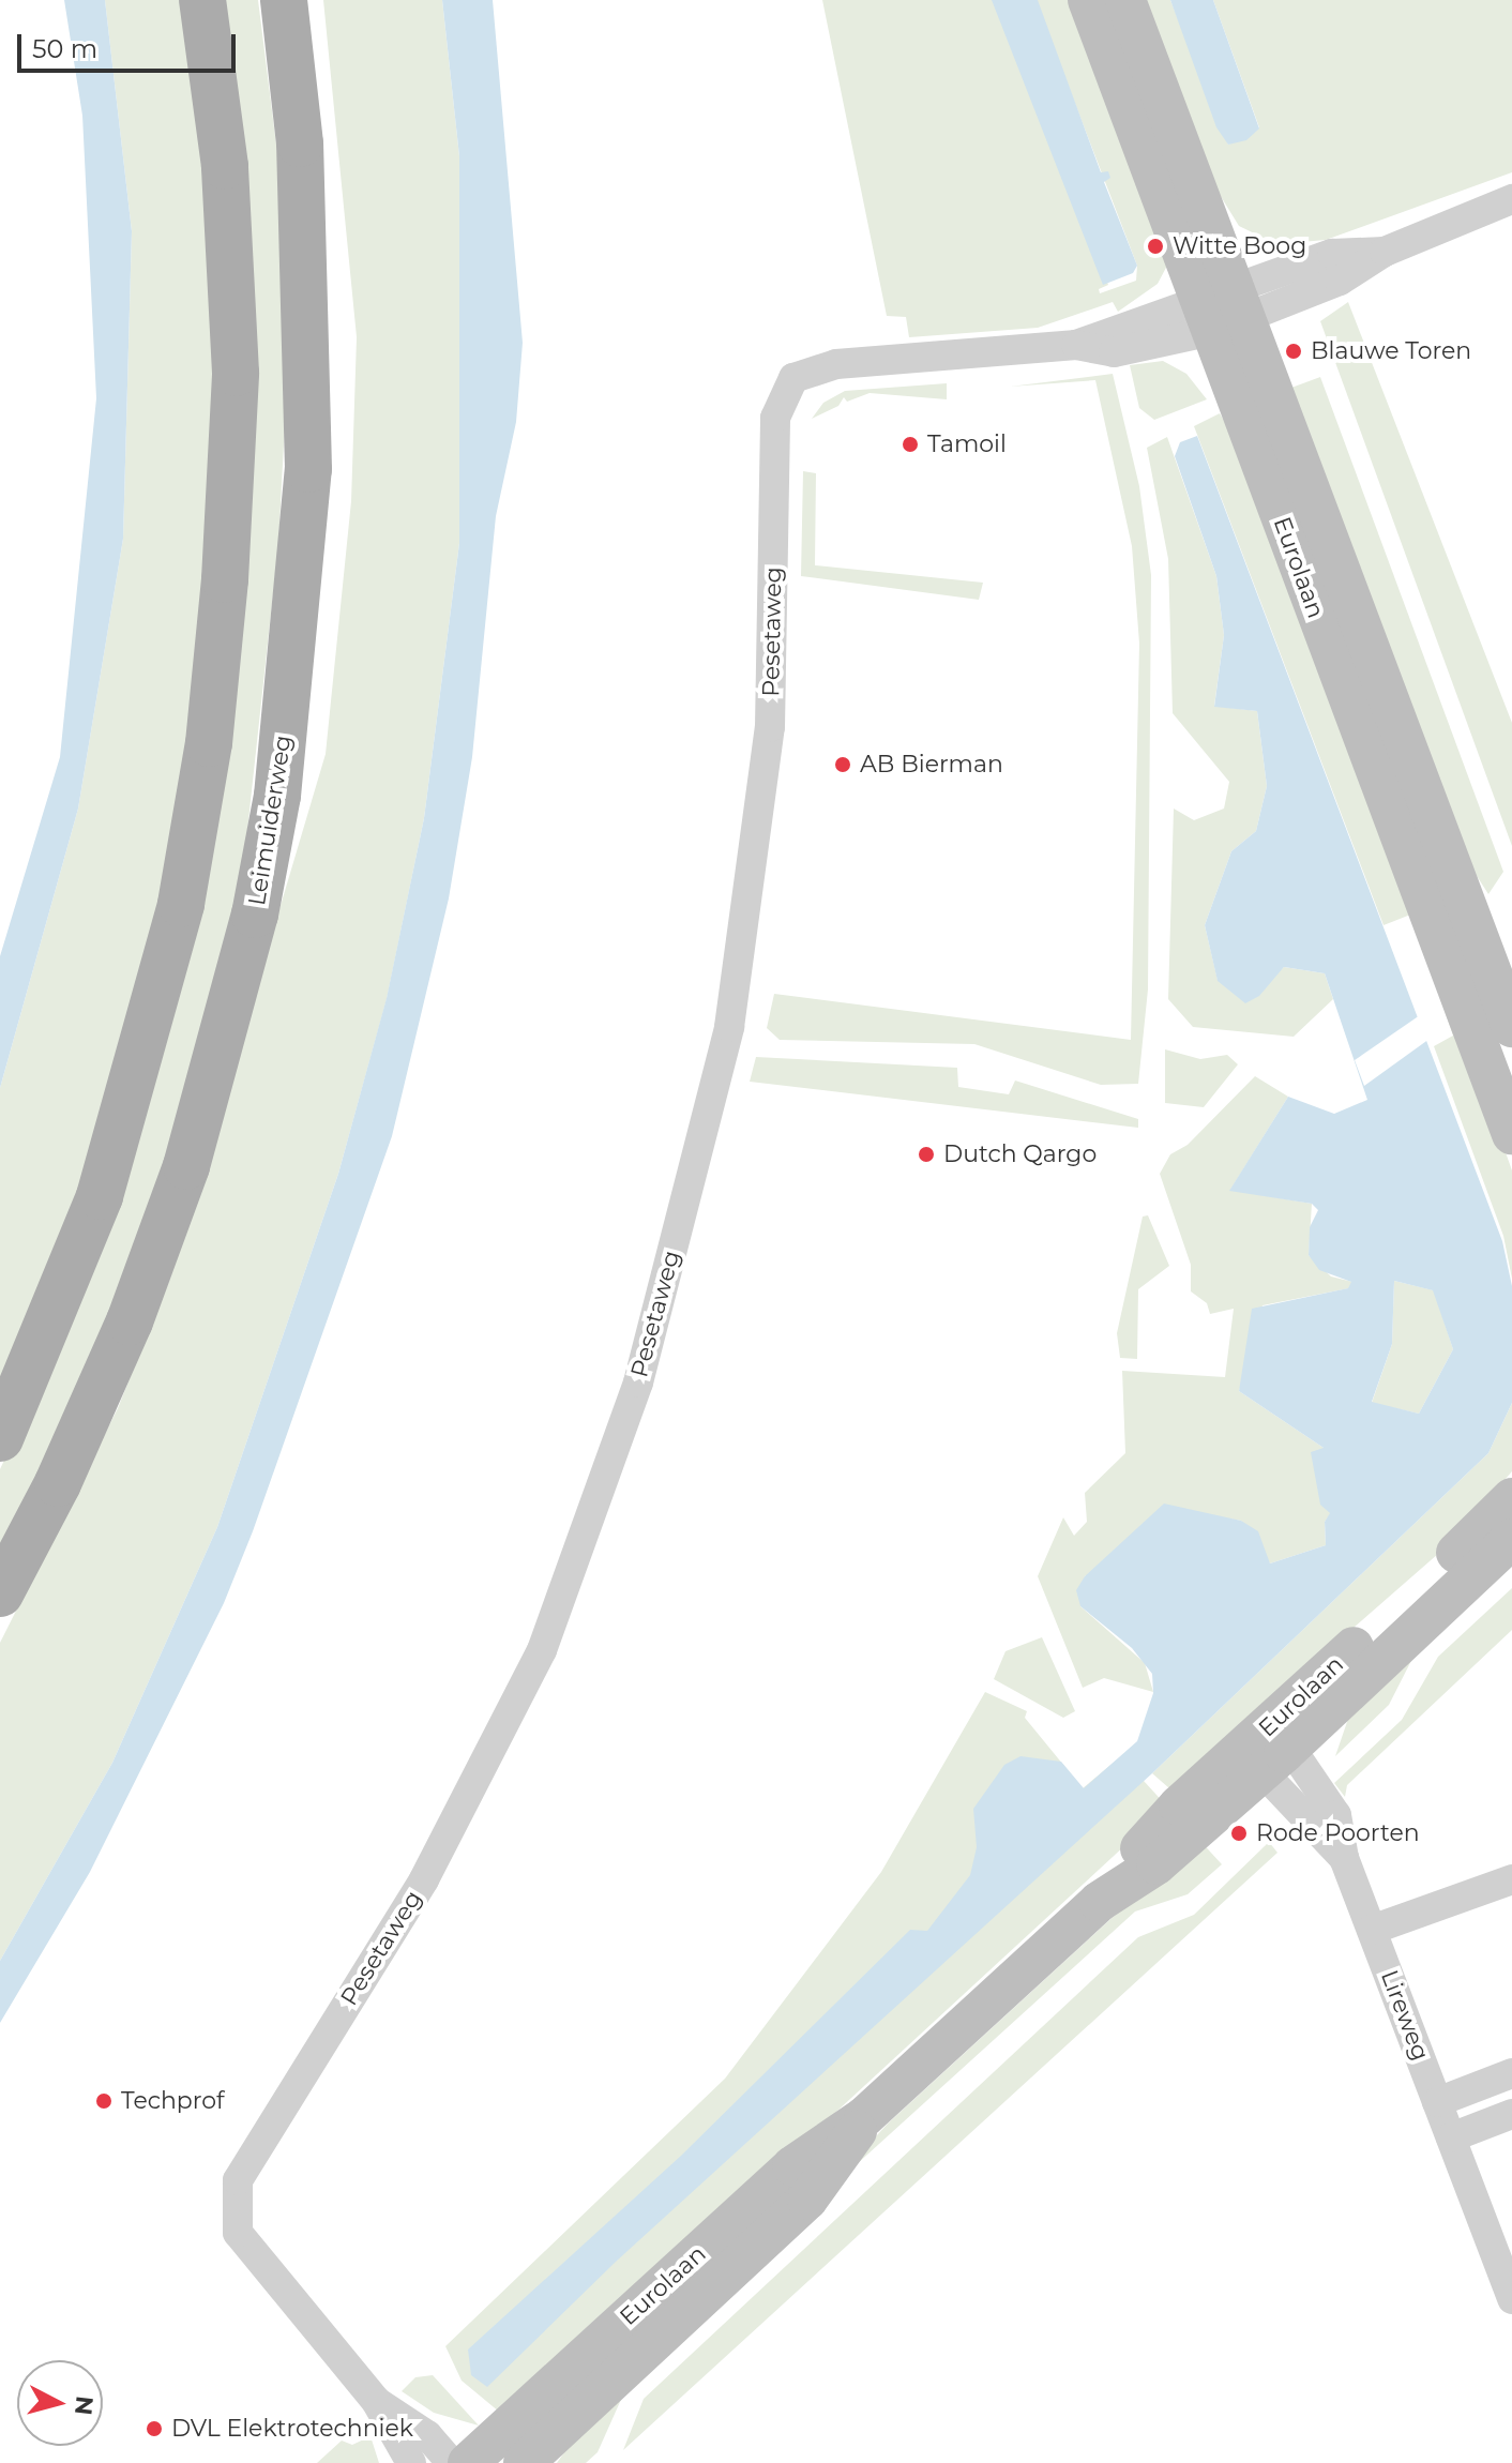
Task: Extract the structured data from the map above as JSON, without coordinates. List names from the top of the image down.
{
  "streets": {
    "main road": ["Eurolaan", "Leimuiderweg"],
    "street": ["Pesetaweg", "Lireweg"]
  },
  "crossings": [
    ["Eurolaan", "Pesetaweg"],
    ["Eurolaan", "Lireweg"]
  ],
  "places": [
    "Witte Boog",
    "Blauwe Toren",
    "Tamoil",
    "AB Bierman",
    "Dutch Qargo",
    "Rode Poorten",
    "Techprof",
    "DVL Elektrotechniek"
  ],
  "scale_bar": "50 m",
  "north": "right"
}
